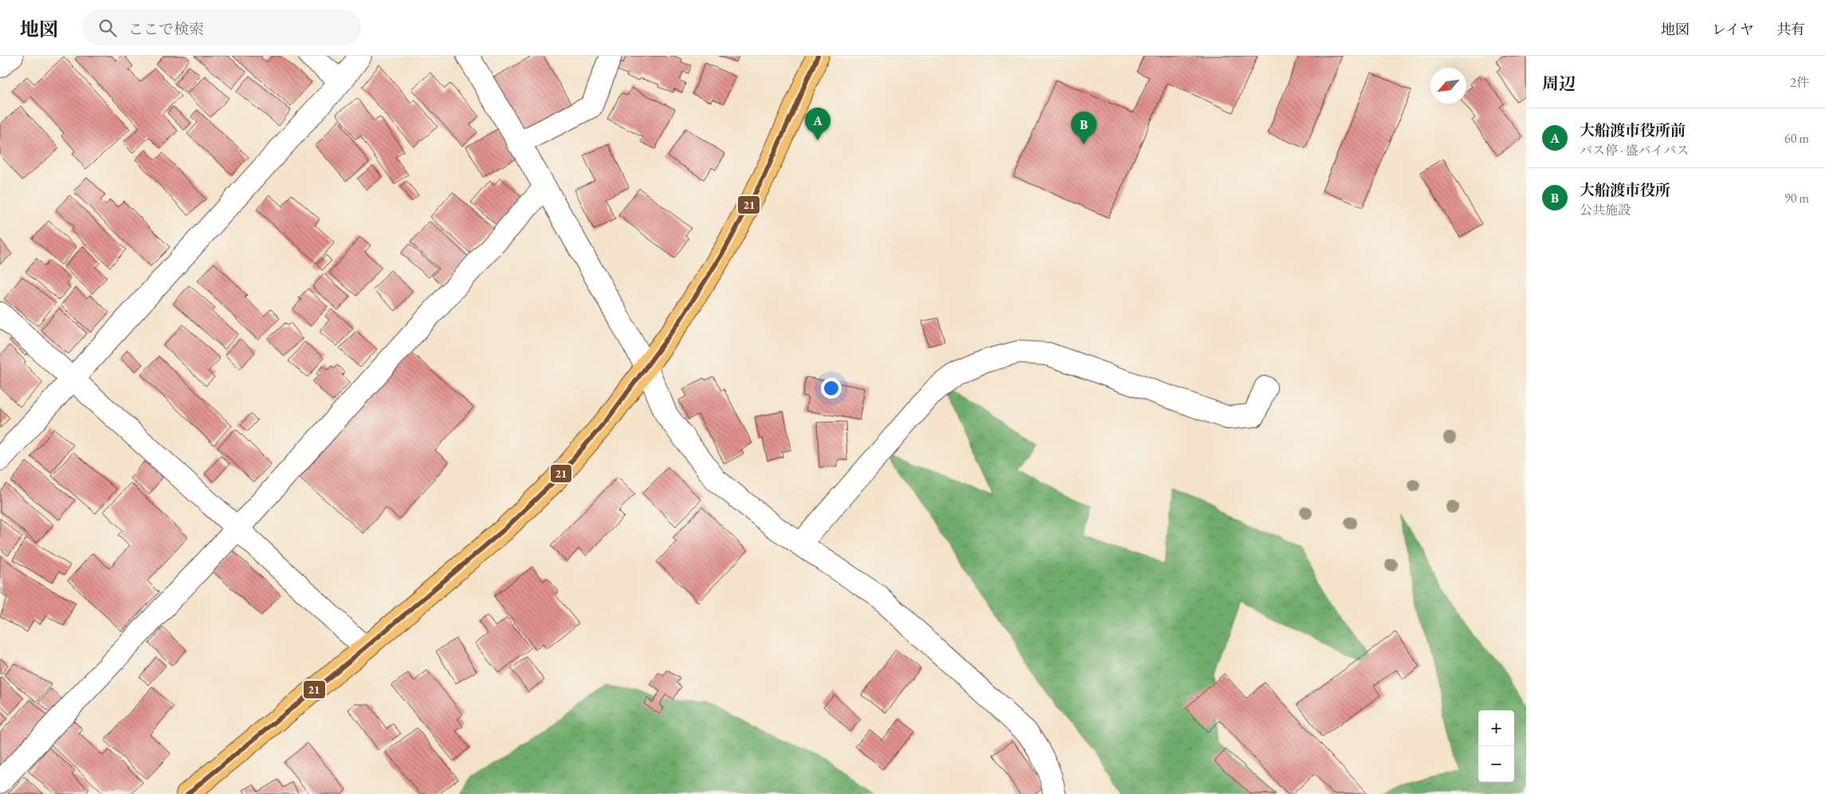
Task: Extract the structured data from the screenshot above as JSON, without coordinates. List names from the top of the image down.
{
  "lines": ["transit line 21"],
  "north": "bottom left",
  "page": {
    "header": "地図",
    "search": "ここで検索",
    "nav": ["地図", "レイヤ", "共有"],
    "heading": ["周辺", "2件"],
    "pins": ["A", "B"],
    "list": [
      {
        "mark": "A",
        "name": "大船渡市役所前",
        "note": "バス停 · 盛バイパス",
        "value": "60 m"
      },
      {
        "mark": "B",
        "name": "大船渡市役所",
        "note": "公共施設",
        "value": "90 m"
      }
    ],
    "map_buttons": ["+", "−"]
  }
}
